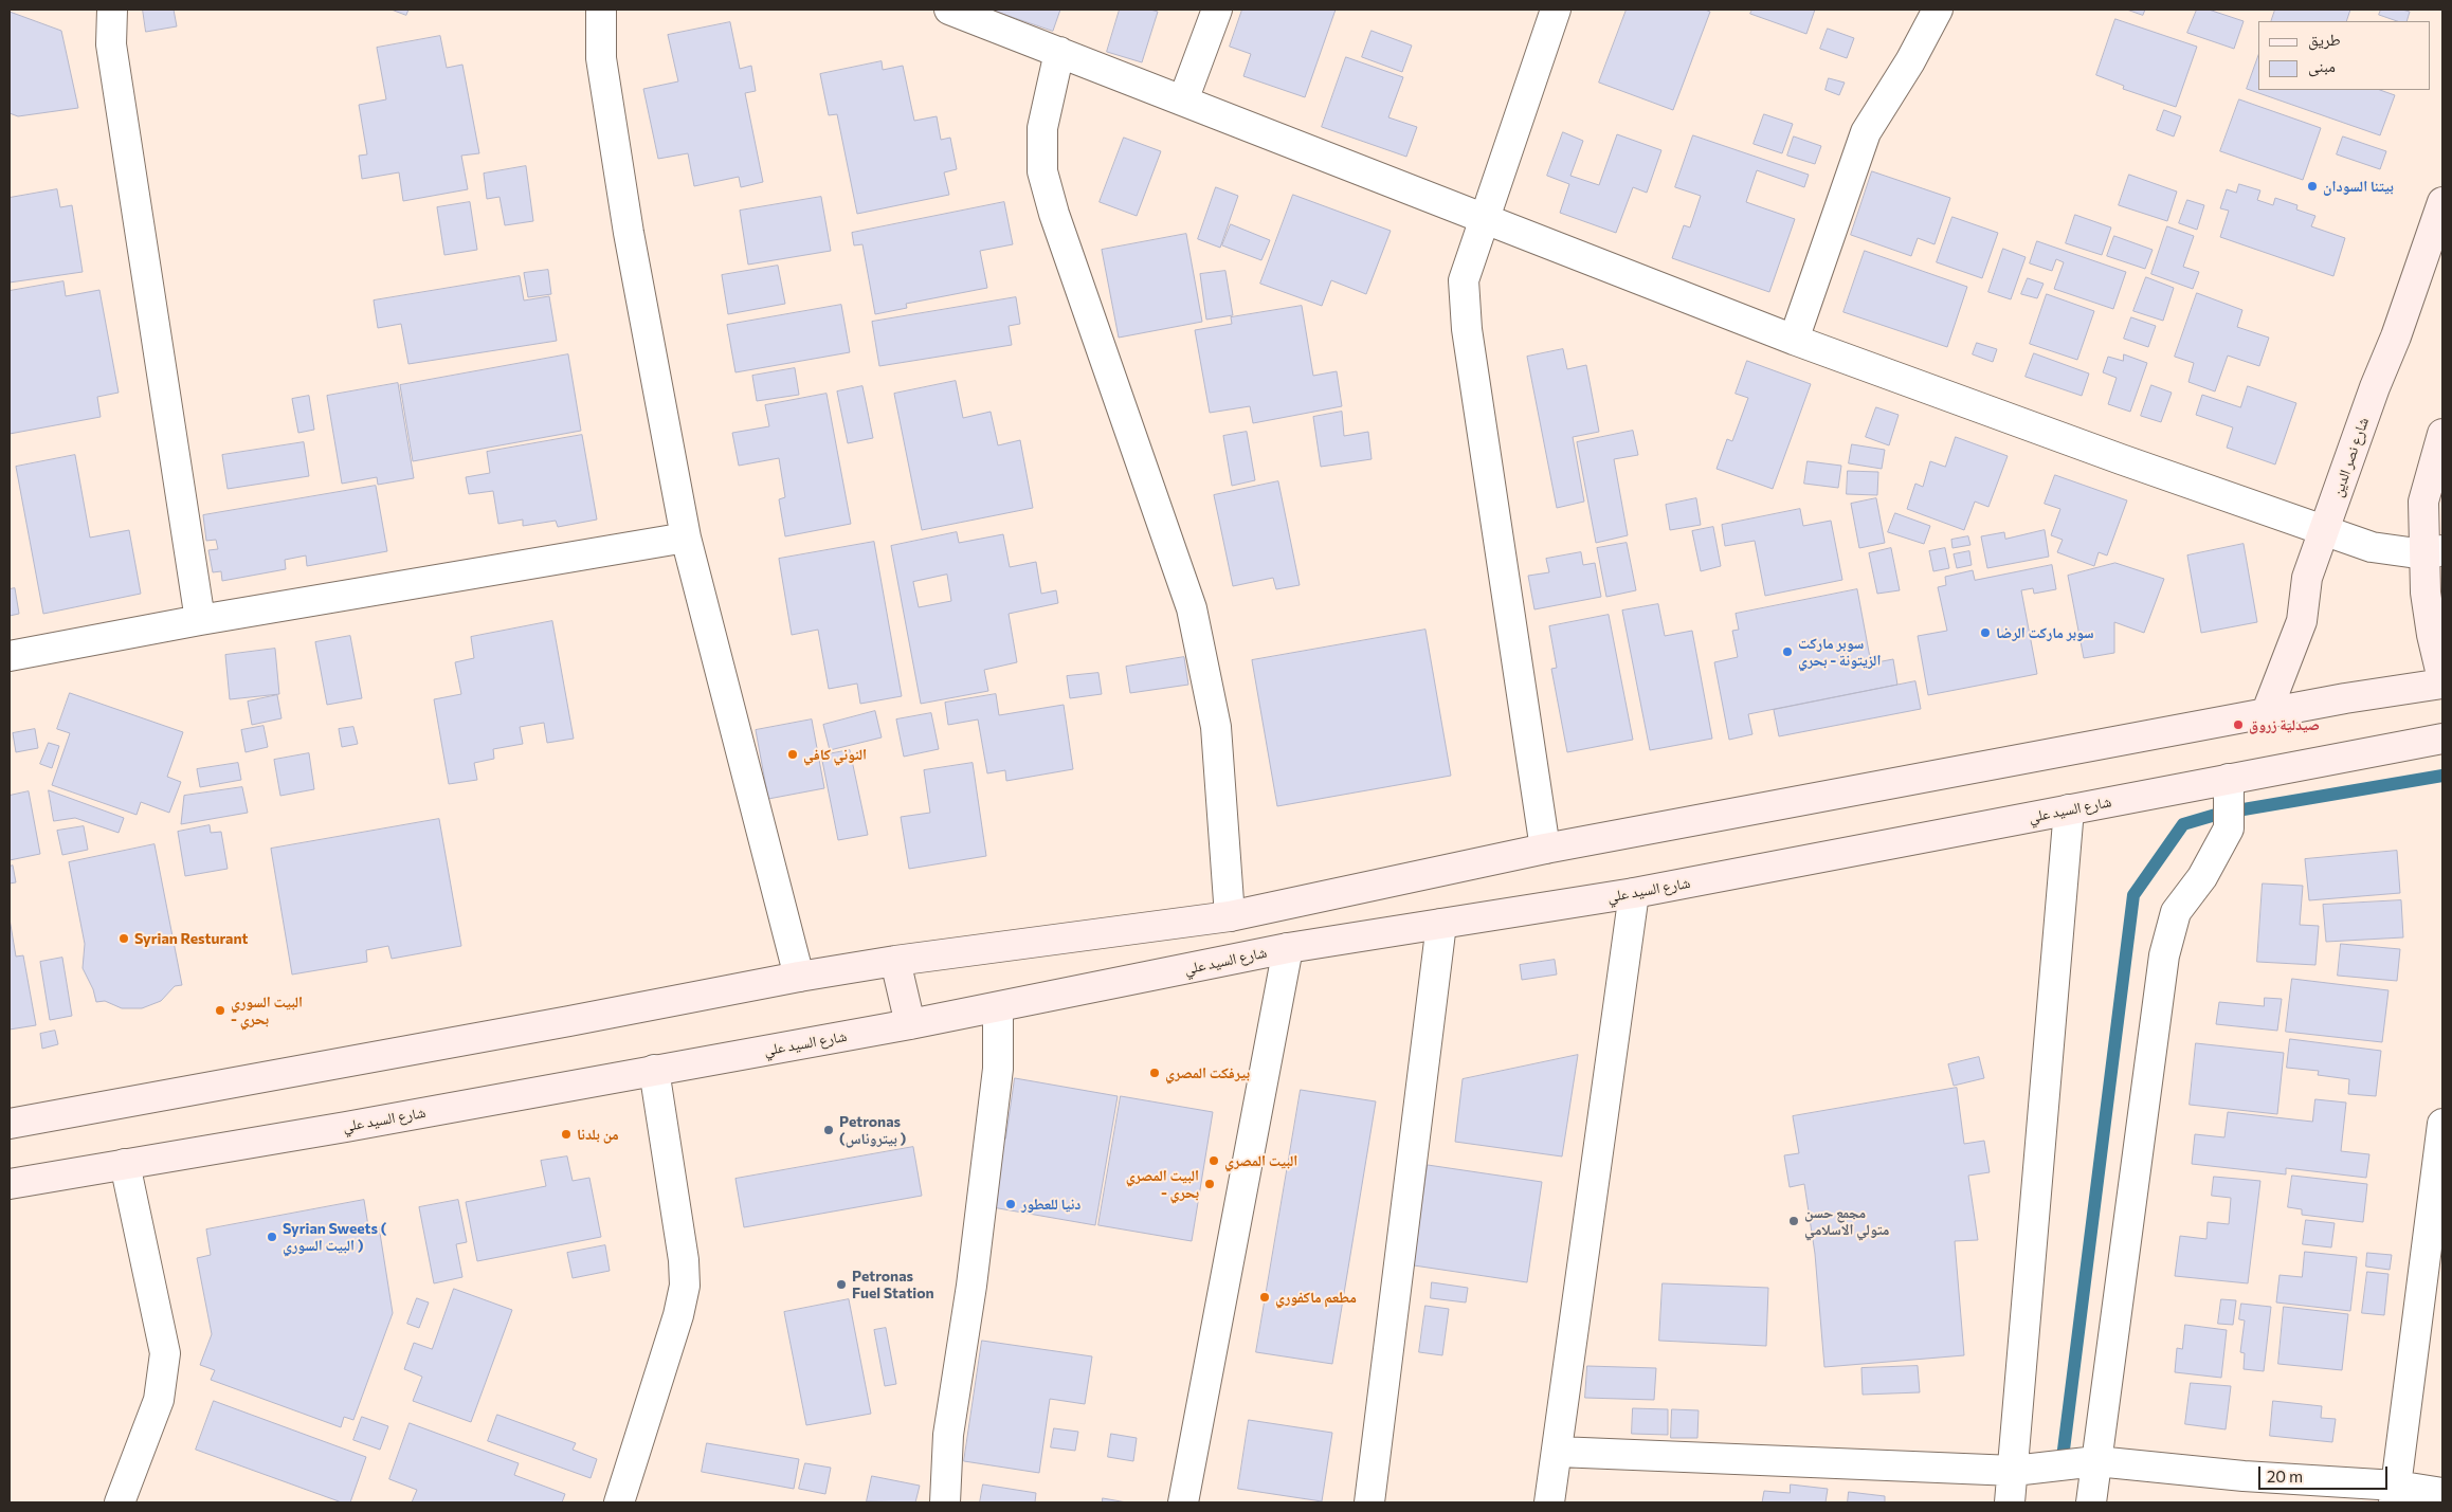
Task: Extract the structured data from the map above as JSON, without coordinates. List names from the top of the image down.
{
  "streets": {
    "main road": ["شارع نصر الدين", "شارع السيد علي"]
  },
  "places": [
    "بيتنا السودان",
    "سوبر ماركت الرضا",
    "سوبر ماركت الزيتونة - بحري",
    "صيدلية زروق",
    "النوني كافي",
    "Syrian Resturant",
    "البيت السوري - بحري",
    "بيرفكت المصري",
    "Petronas (بيتروناس )",
    "من بلدنا",
    "البيت المصري",
    "البيت المصري - بحري",
    "دنيا للعطور",
    "مجمع حسن متولي الاسلامي",
    "Syrian Sweets ( البيت السوري )",
    "Petronas Fuel Station",
    "مطعم ماكفوري"
  ],
  "legend": ["طريق", "مبنى"],
  "scale_bar": "20 m"
}
